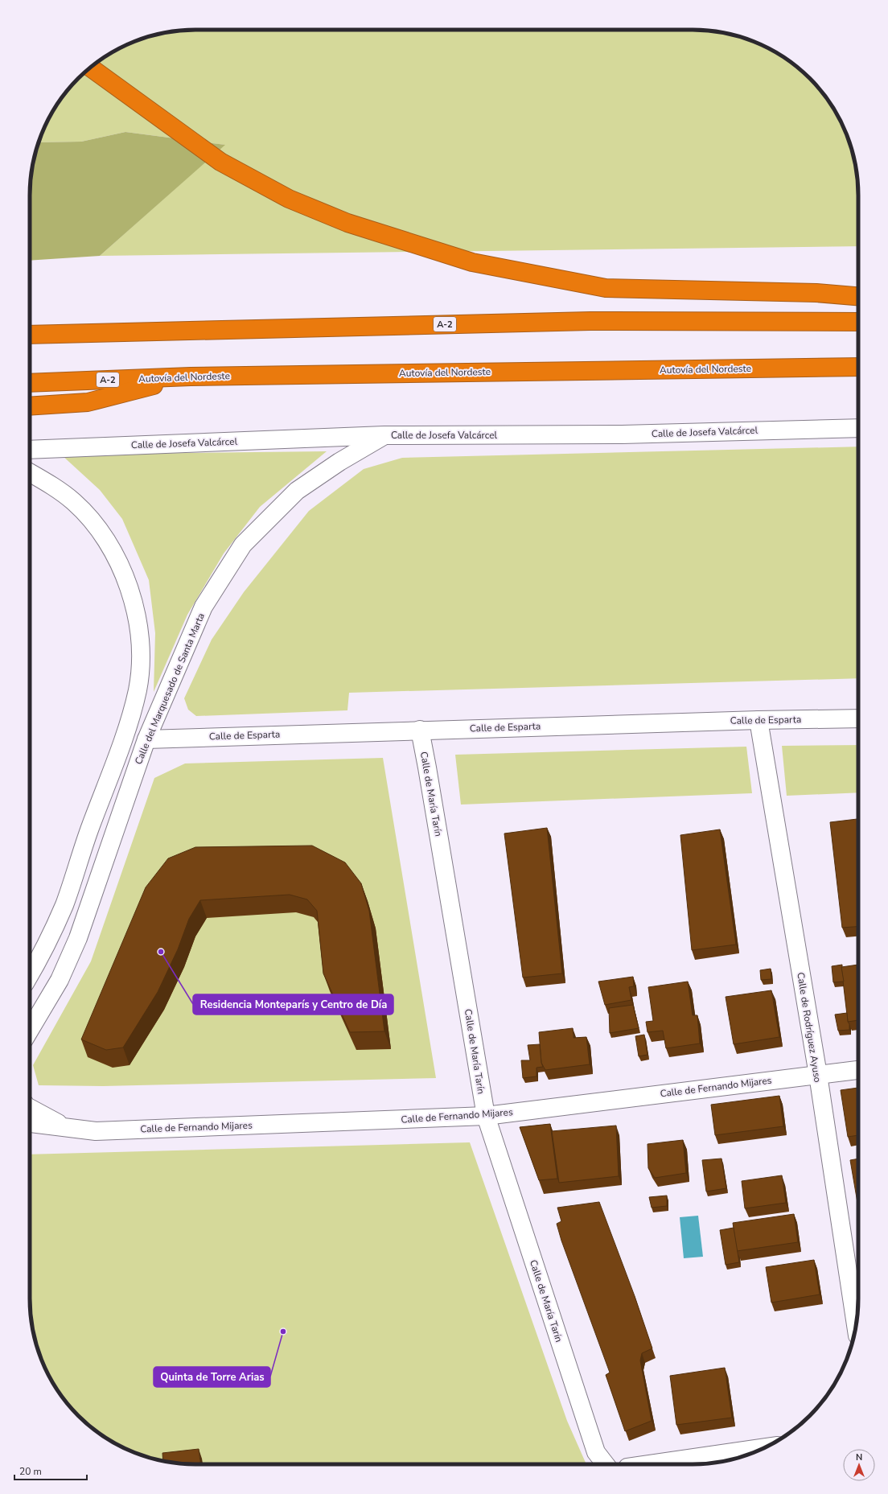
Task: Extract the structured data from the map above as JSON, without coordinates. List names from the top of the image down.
{
  "streets": {
    "highway": ["A-2", "Autovía del Nordeste"],
    "street": [
      "Calle de Josefa Valcárcel",
      "Calle del Marquesado de Santa Marta",
      "Calle de Esparta",
      "Calle de María Tarín",
      "Calle de Rodríguez Ayuso",
      "Calle de Fernando Mijares"
    ]
  },
  "crossings": [
    ["Calle de Josefa Valcárcel", "Calle del Marquesado de Santa Marta"],
    ["Calle del Marquesado de Santa Marta", "Calle de Esparta"],
    ["Calle de Esparta", "Calle de María Tarín"],
    ["Calle de Esparta", "Calle de Rodríguez Ayuso"],
    ["Calle de María Tarín", "Calle de Fernando Mijares"],
    ["Calle de Rodríguez Ayuso", "Calle de Fernando Mijares"]
  ],
  "places": ["Residencia Monteparís y Centro de Día", "Quinta de Torre Arias"],
  "scale_bar": "20 m",
  "north": "top"
}
